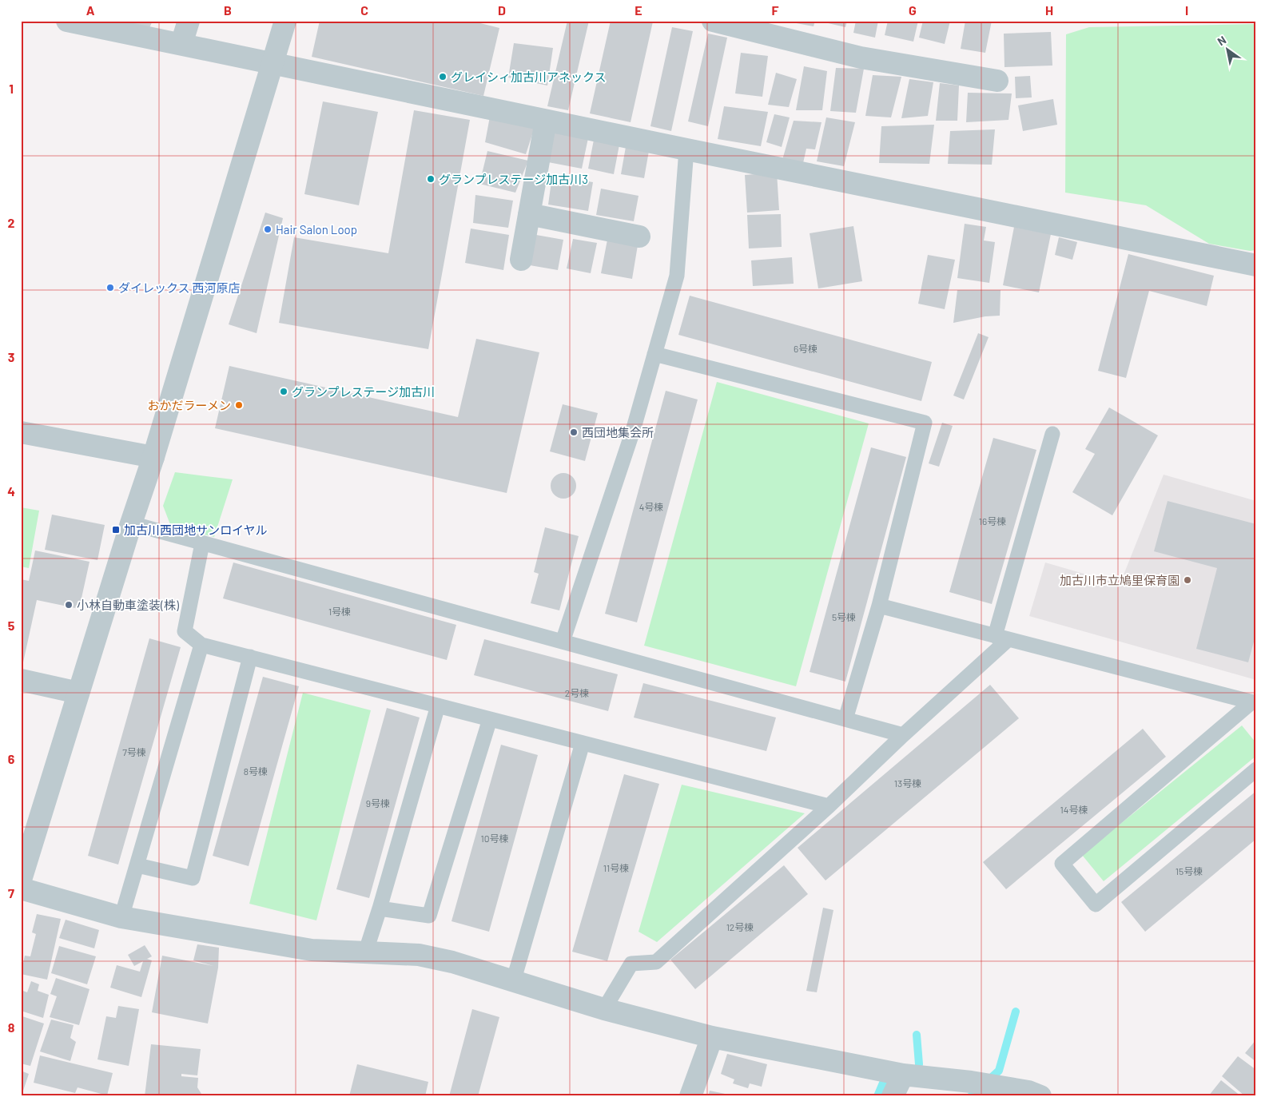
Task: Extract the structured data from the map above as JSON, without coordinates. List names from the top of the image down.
{
  "places": {
    "other": [
      "グレイシィ加古川アネックス",
      "グランプレステージ加古川3",
      "Hair Salon Loop",
      "ダイレックス 西河原店",
      "グランプレステージ加古川",
      "おかだラーメン",
      "西団地集会所",
      "加古川市立鳩里保育園",
      "小林自動車塗装(株)"
    ],
    "transit": ["加古川西団地サンロイヤル"]
  },
  "house_numbers": [
    "6号棟",
    "4号棟",
    "16号棟",
    "1号棟",
    "5号棟",
    "2号棟",
    "7号棟",
    "8号棟",
    "13号棟",
    "9号棟",
    "14号棟",
    "10号棟",
    "11号棟",
    "15号棟",
    "12号棟"
  ],
  "north": "top left",
  "grid": {
    "columns": [
      "A",
      "B",
      "C",
      "D",
      "E",
      "F",
      "G",
      "H",
      "I"
    ],
    "rows": [
      "1",
      "2",
      "3",
      "4",
      "5",
      "6",
      "7",
      "8"
    ]
  }
}
